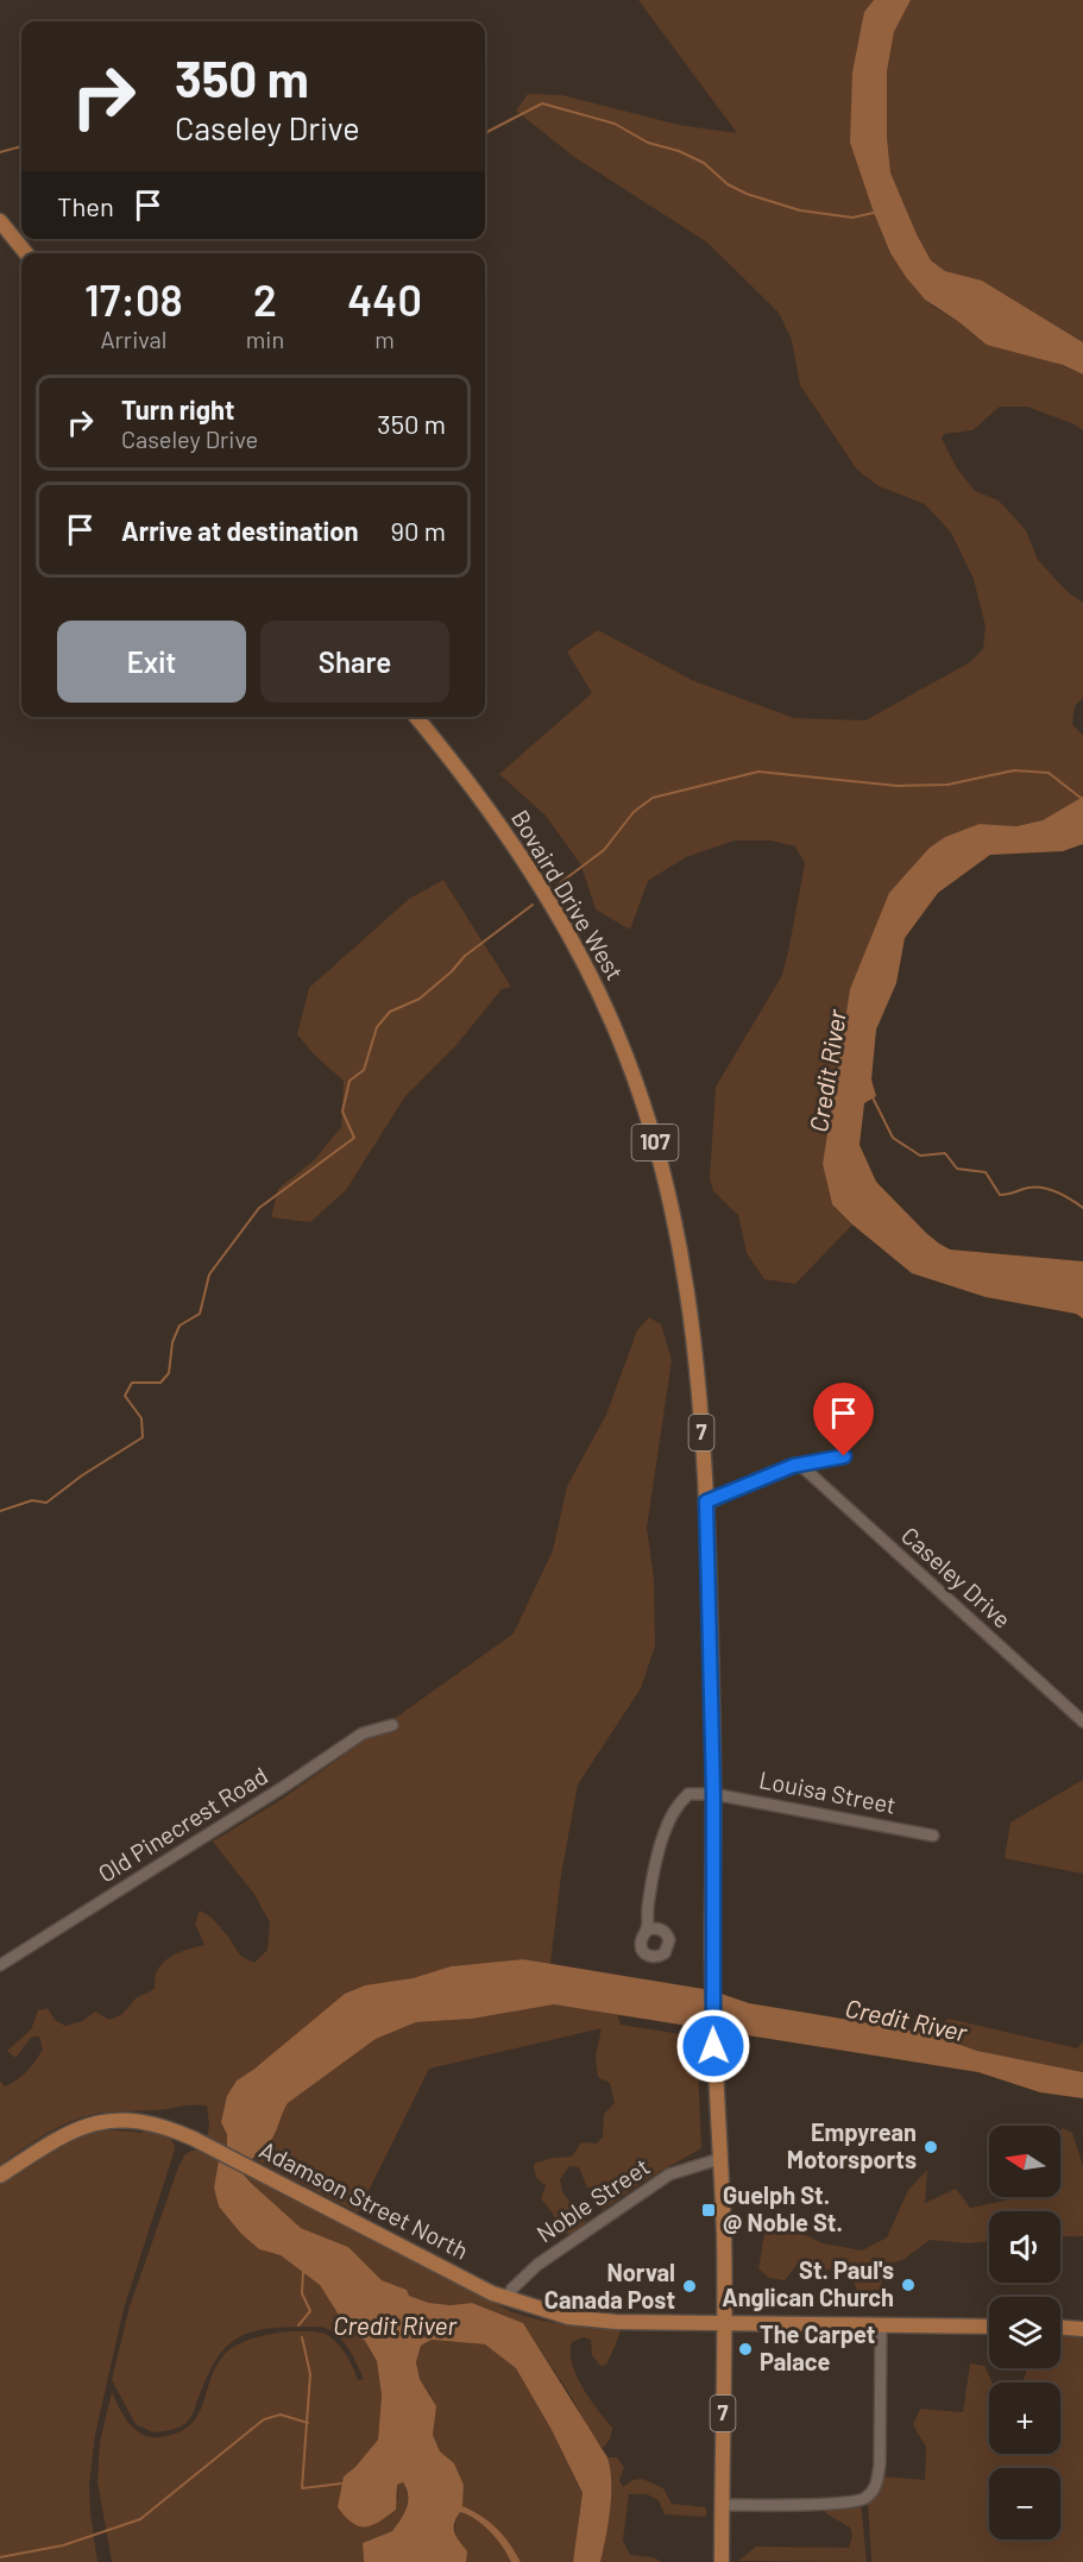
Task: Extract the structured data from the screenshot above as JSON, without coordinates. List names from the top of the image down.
{
  "streets": {
    "main road": [
      "Bovaird Drive West",
      "107",
      "7",
      "Adamson Street North"
    ],
    "street": [
      "Caseley Drive",
      "Louisa Street",
      "Old Pinecrest Road",
      "Noble Street"
    ]
  },
  "crossings": [
    ["Bovaird Drive West", "7"],
    ["7", "Louisa Street"],
    ["7", "Adamson Street North"],
    ["7", "Noble Street"],
    ["Adamson Street North", "Noble Street"]
  ],
  "water": ["Credit River"],
  "places": {
    "other": [
      "Empyrean Motorsports",
      "St. Paul's Anglican Church",
      "Norval Canada Post",
      "The Carpet Palace"
    ],
    "transit": ["Guelph St. @ Noble St."]
  },
  "north": "left",
  "page": {
    "turn": ["350 m", "Caseley Drive"],
    "then": "Then",
    "eta": [
      "17:08",
      "Arrival",
      "2",
      "min",
      "440",
      "m"
    ],
    "list": [
      {
        "name": "Turn right",
        "note": "Caseley Drive",
        "value": "350 m"
      },
      {
        "name": "Arrive at destination",
        "value": "90 m"
      }
    ],
    "buttons": ["Exit", "Share"],
    "map_buttons": ["+", "−"]
  }
}
